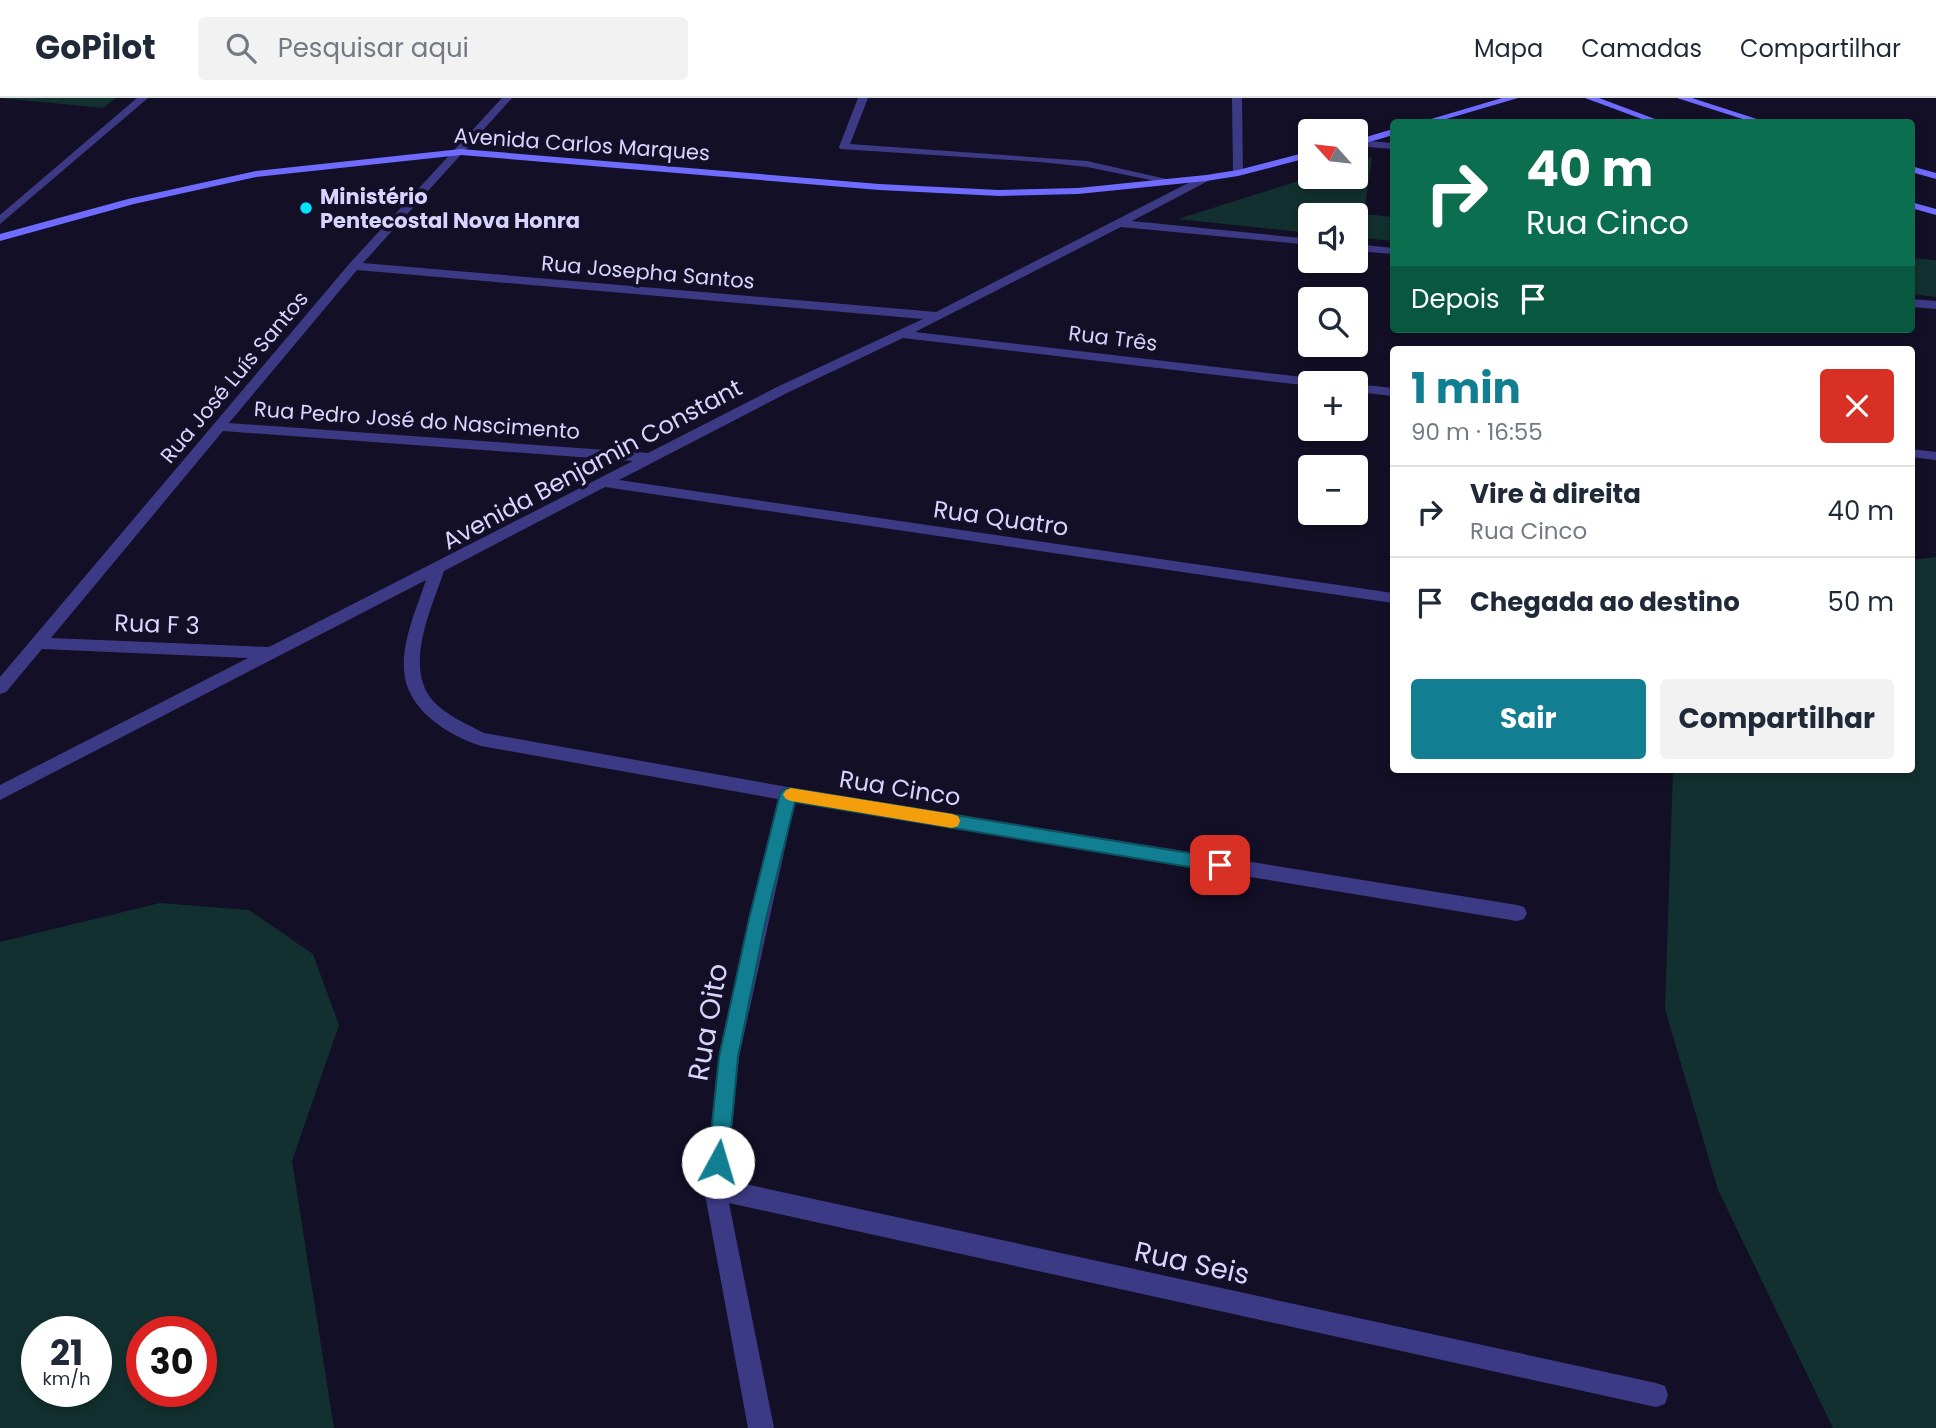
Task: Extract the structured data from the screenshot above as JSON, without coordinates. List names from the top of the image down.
{
  "streets": {
    "street": [
      "Avenida Carlos Marques",
      "Rua Josepha Santos",
      "Rua Três",
      "Rua José Luís Santos",
      "Rua Pedro José do Nascimento",
      "Avenida Benjamin Constant",
      "Rua Quatro",
      "Rua F 3",
      "Rua Cinco",
      "Rua Oito",
      "Rua Seis"
    ]
  },
  "crossings": [
    ["Avenida Carlos Marques", "Rua José Luís Santos"],
    ["Avenida Carlos Marques", "Avenida Benjamin Constant"],
    ["Rua Josepha Santos", "Rua José Luís Santos"],
    ["Rua Josepha Santos", "Avenida Benjamin Constant"],
    ["Rua Três", "Avenida Benjamin Constant"],
    ["Rua José Luís Santos", "Rua Pedro José do Nascimento"],
    ["Rua José Luís Santos", "Rua F 3"],
    ["Rua Pedro José do Nascimento", "Avenida Benjamin Constant"],
    ["Avenida Benjamin Constant", "Rua Quatro"],
    ["Avenida Benjamin Constant", "Rua F 3"],
    ["Avenida Benjamin Constant", "Rua Cinco"],
    ["Rua Cinco", "Rua Oito"],
    ["Rua Oito", "Rua Seis"]
  ],
  "places": ["Ministério Pentecostal Nova Honra"],
  "north": "top left",
  "page": {
    "header": "GoPilot",
    "search": "Pesquisar aqui",
    "nav": ["Mapa", "Camadas", "Compartilhar"],
    "map_buttons": ["+", "−"],
    "turn": ["40 m", "Rua Cinco"],
    "then": "Depois",
    "heading": ["1 min", "90 m · 16:55"],
    "list": [
      {
        "name": "Vire à direita",
        "note": "Rua Cinco",
        "value": "40 m"
      },
      {
        "name": "Chegada ao destino",
        "value": "50 m"
      }
    ],
    "buttons": ["Sair", "Compartilhar"],
    "speed": "21 km/h",
    "limit": "30"
  }
}
